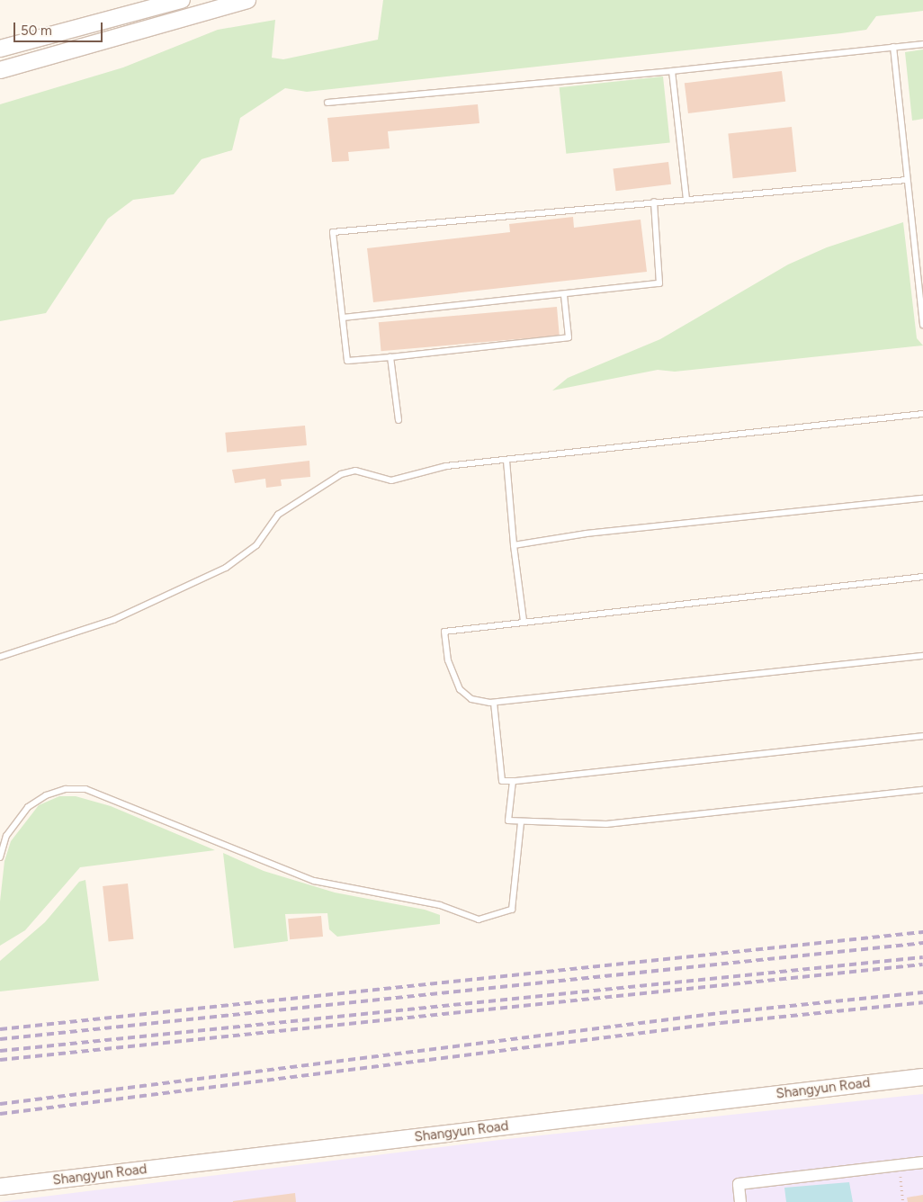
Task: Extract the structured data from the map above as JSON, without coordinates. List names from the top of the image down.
{
  "streets": {
    "street": ["Shangyun Road"]
  },
  "scale_bar": "50 m"
}
